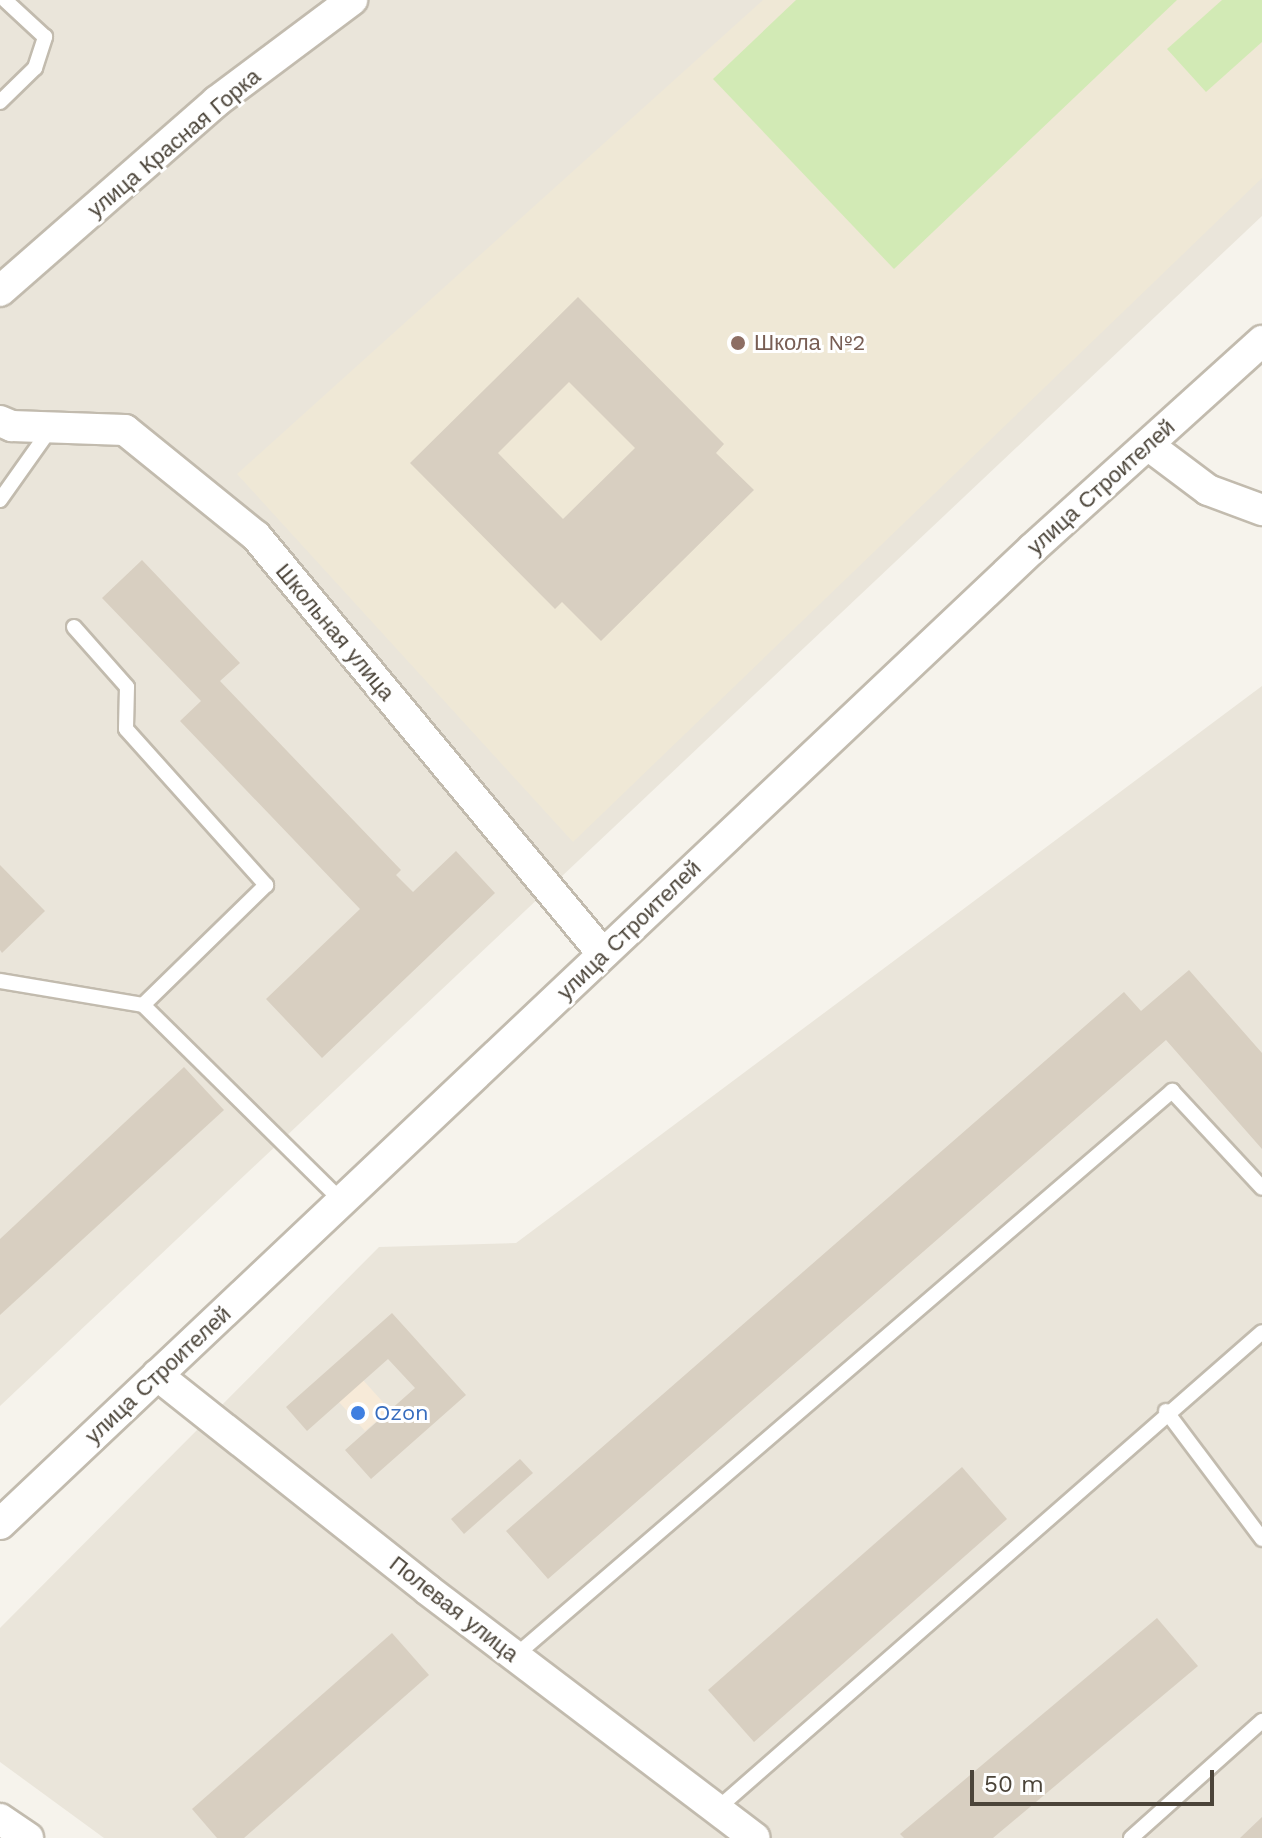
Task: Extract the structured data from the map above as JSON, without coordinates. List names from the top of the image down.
{
  "streets": {
    "street": [
      "улица Красная Горка",
      "улица Строителей",
      "Школьная улица",
      "Полевая улица"
    ]
  },
  "crossings": [
    ["улица Строителей", "Школьная улица"],
    ["улица Строителей", "Полевая улица"]
  ],
  "places": ["Школа №2", "Ozon"],
  "scale_bar": "50 m"
}
